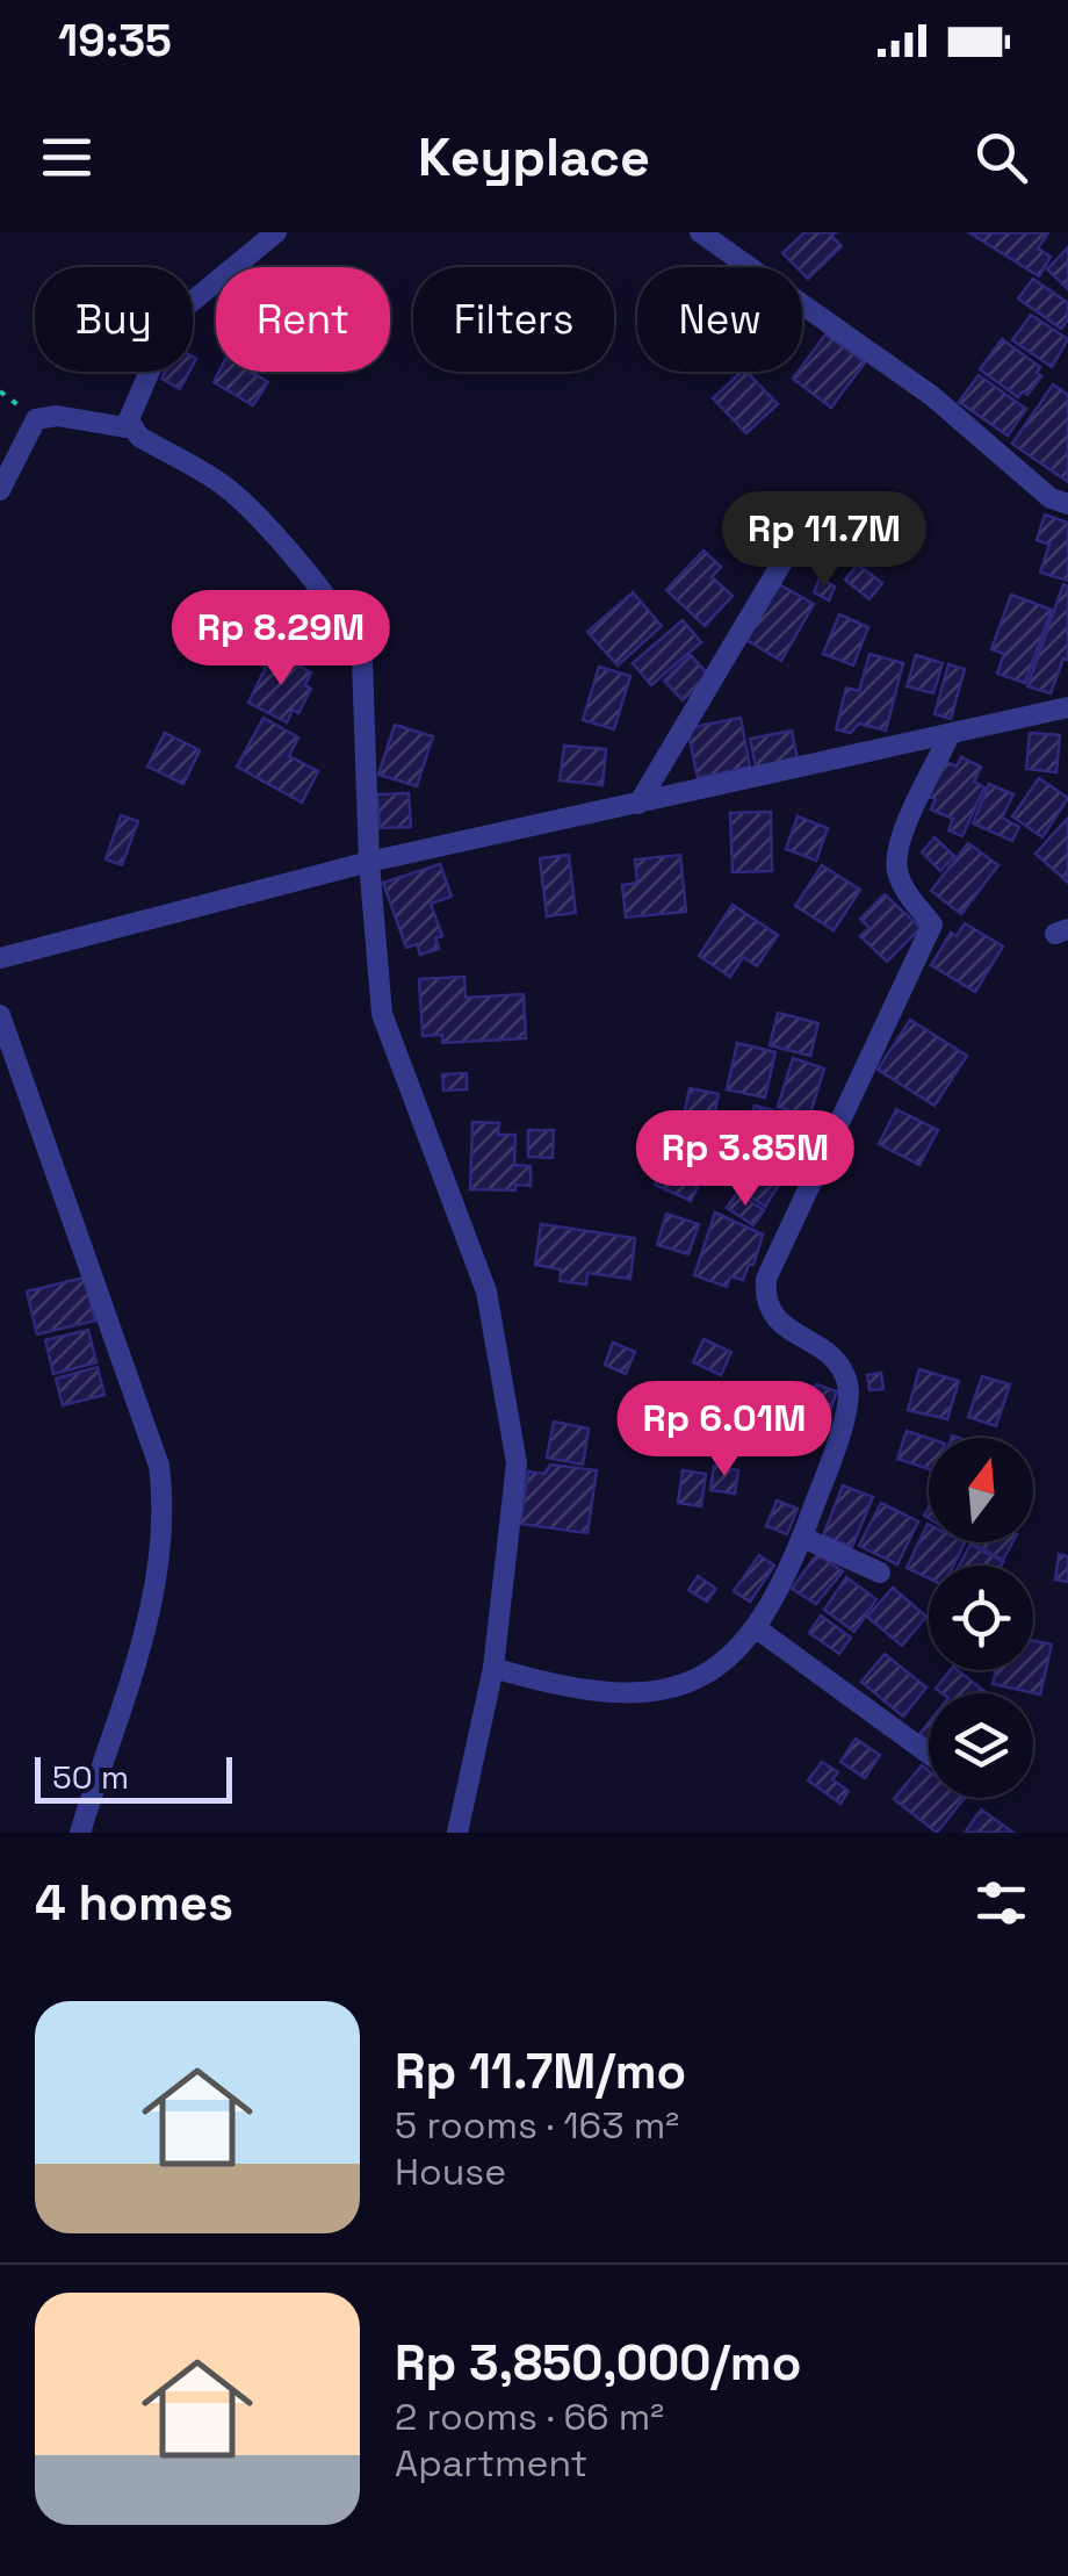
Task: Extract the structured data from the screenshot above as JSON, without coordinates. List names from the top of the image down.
{
  "scale_bar": "50 m",
  "north": "top",
  "page": {
    "status": "19:35",
    "header": "Keyplace",
    "chip": [
      "Buy",
      "Rent",
      "Filters",
      "New"
    ],
    "price": [
      "Rp 11.7M",
      "Rp 8.29M",
      "Rp 3.85M",
      "Rp 6.01M"
    ],
    "scale": "50 m",
    "heading": "4 homes",
    "list": [
      {
        "name": "Rp 11.7M/mo",
        "note": "5 rooms · 163 m² · House"
      },
      {
        "name": "Rp 3,850,000/mo",
        "note": "2 rooms · 66 m² · Apartment"
      }
    ]
  }
}
